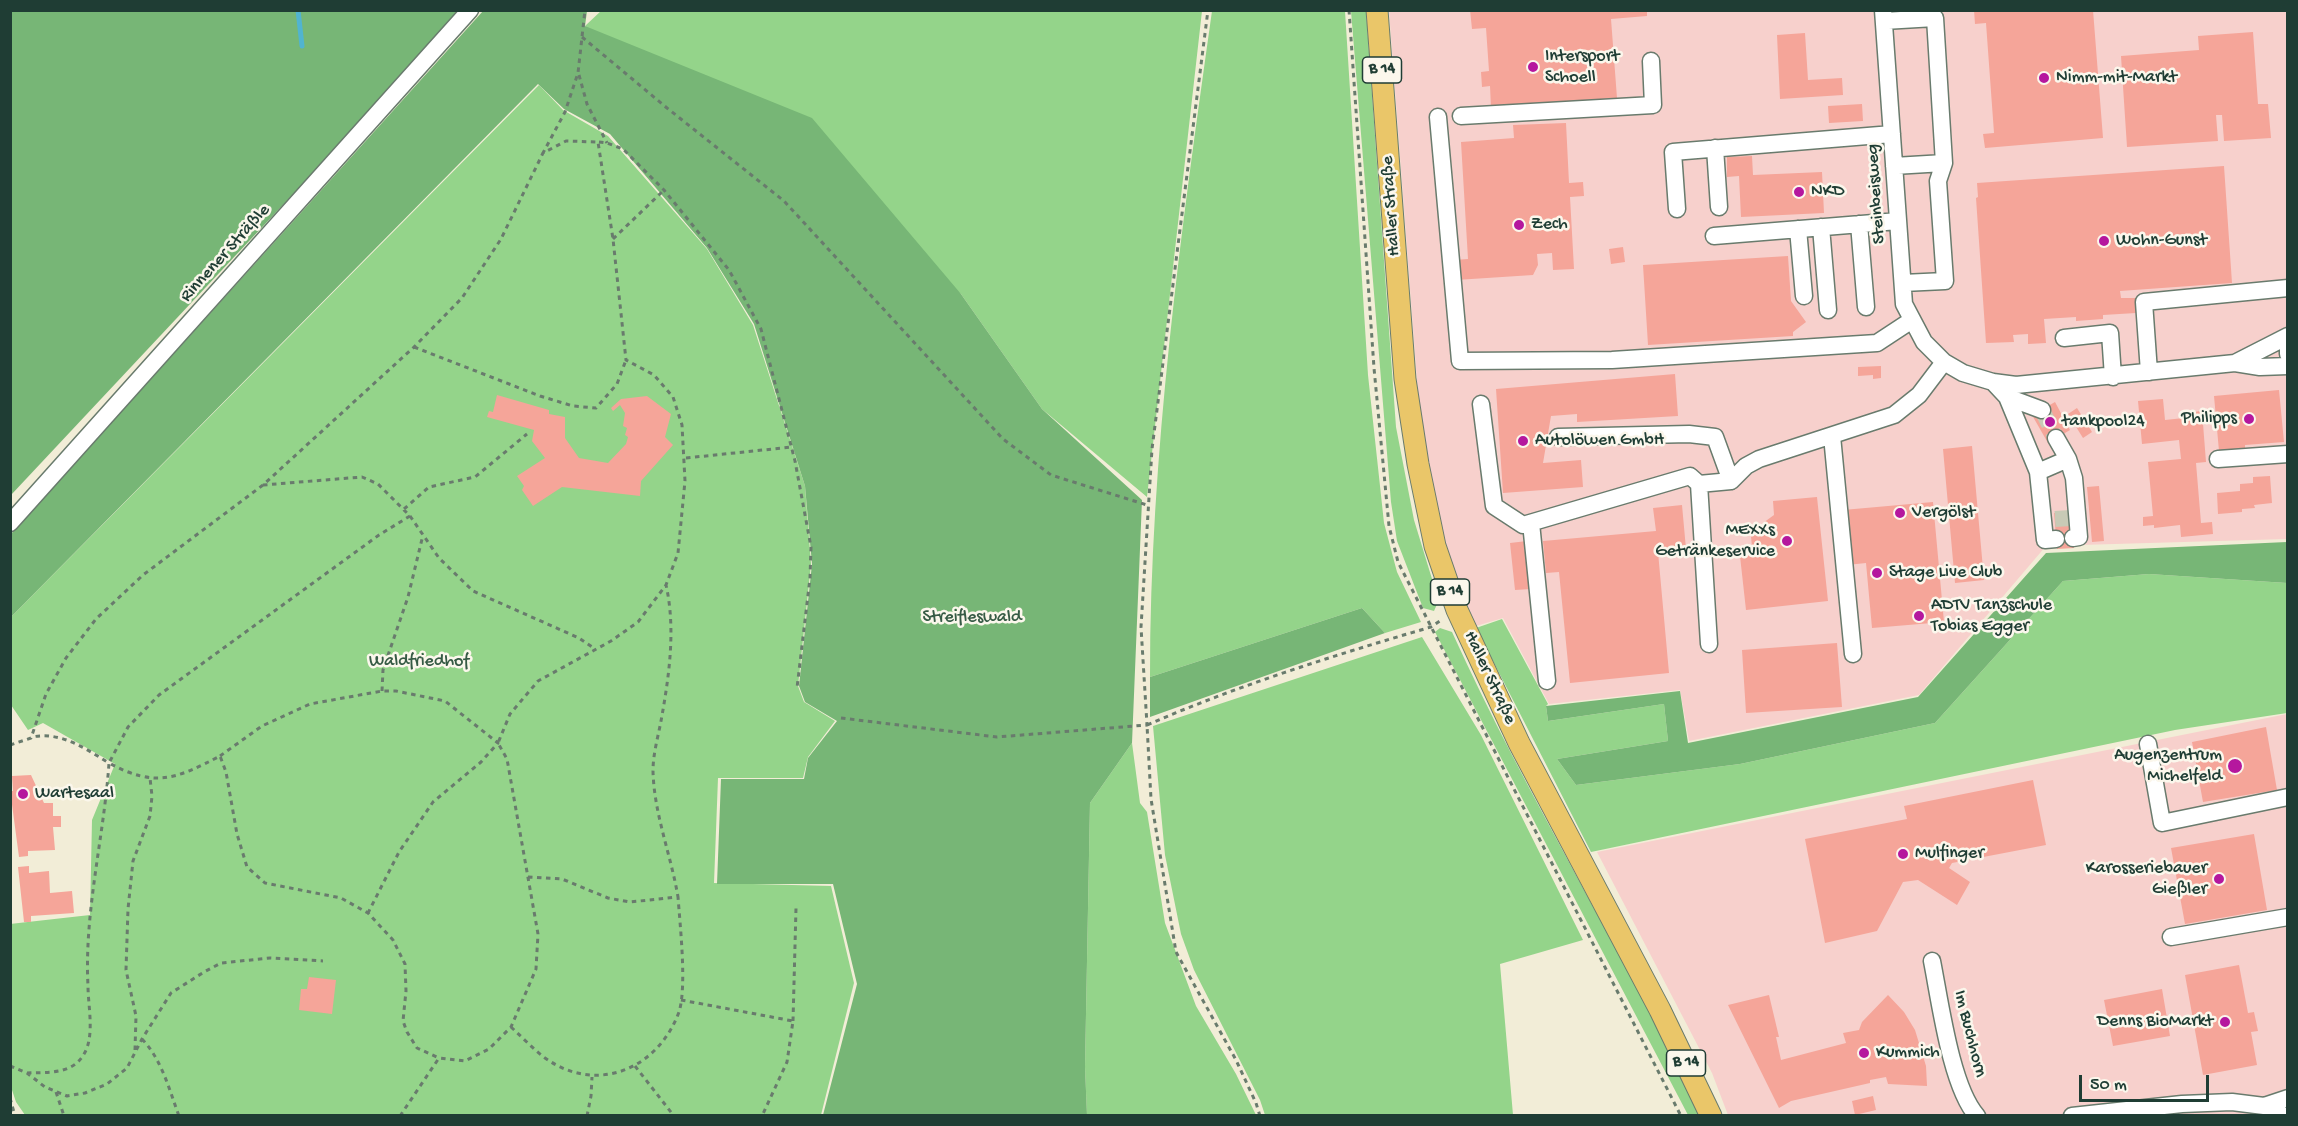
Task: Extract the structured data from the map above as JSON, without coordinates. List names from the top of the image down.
{
  "streets": {
    "main road": ["B 14", "Haller Straße"],
    "street": ["Steinbeisweg", "Rinnener Sträßle", "Im Buchhorn"]
  },
  "parks": ["Streifleswald", "Waldfriedhof"],
  "places": [
    "Intersport Schoell",
    "Nimm-mit-Markt",
    "NKD",
    "Zech",
    "Wohn-Gunst",
    "Philipps",
    "tankpool24",
    "Autolöwen GmbH",
    "Vergölst",
    "MEXXs Getränkeservice",
    "Stage Live Club",
    "ADTV Tanzschule Tobias Egger",
    "Augenzentrum Michelfeld",
    "Wartesaal",
    "Mulfinger",
    "Karosseriebauer Gießler",
    "Denns BioMarkt",
    "Kummich"
  ],
  "scale_bar": "50 m"
}
